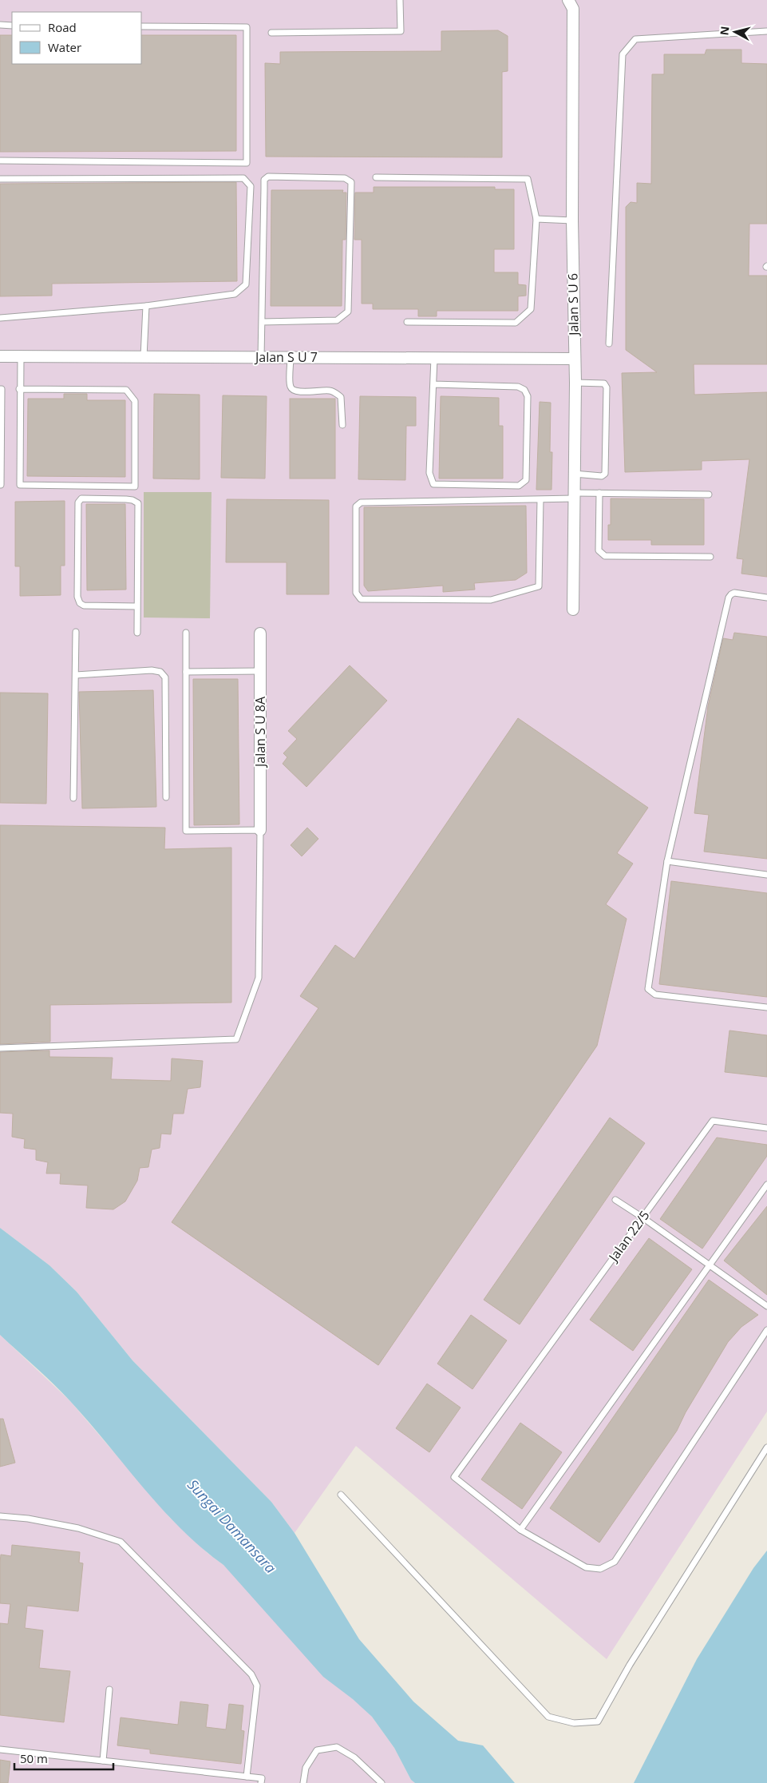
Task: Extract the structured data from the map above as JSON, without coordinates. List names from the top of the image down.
{
  "streets": {
    "street": ["Jalan S U 6", "Jalan S U 7", "Jalan S U 8A"],
    "lane": ["Jalan 22/5"]
  },
  "crossings": [
    ["Jalan S U 6", "Jalan S U 7"]
  ],
  "water": ["Sungai Damansara"],
  "legend": ["Road", "Water"],
  "scale_bar": "50 m",
  "north": "left"
}
